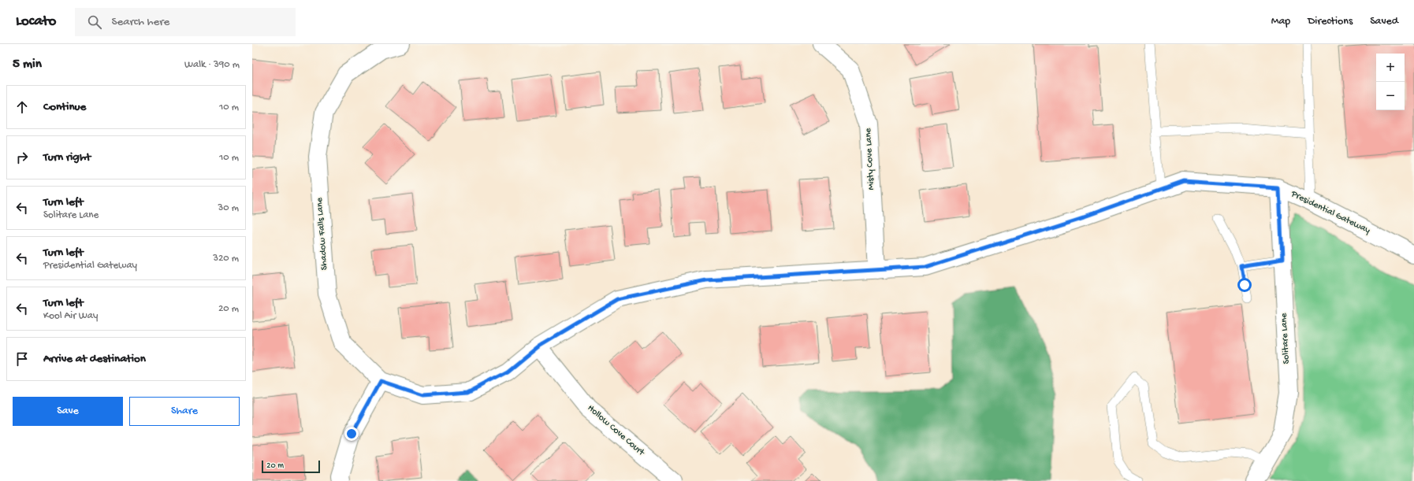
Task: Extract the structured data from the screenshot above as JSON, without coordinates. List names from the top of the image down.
{
  "streets": {
    "street": [
      "Misty Cove Lane",
      "Presidential Gateway",
      "Shadow Falls Lane",
      "Solitare Lane",
      "Hollow Cove Court"
    ]
  },
  "crossings": [
    ["Misty Cove Lane", "Presidential Gateway"],
    ["Presidential Gateway", "Shadow Falls Lane"],
    ["Presidential Gateway", "Solitare Lane"],
    ["Presidential Gateway", "Hollow Cove Court"]
  ],
  "scale_bar": "20 m",
  "page": {
    "header": "Locato",
    "search": "Search here",
    "nav": ["Map", "Directions", "Saved"],
    "heading": ["5 min", "Walk · 390 m"],
    "map_buttons": ["+", "−"],
    "list": [
      ["Continue", "10 m"],
      ["Turn right", "10 m"],
      ["Turn left", "Solitare Lane", "30 m"],
      ["Turn left", "Presidential Gateway", "320 m"],
      ["Turn left", "Kool Air Way", "20 m"],
      "Arrive at destination"
    ],
    "buttons": ["Save", "Share"],
    "scale": "20 m"
  }
}
